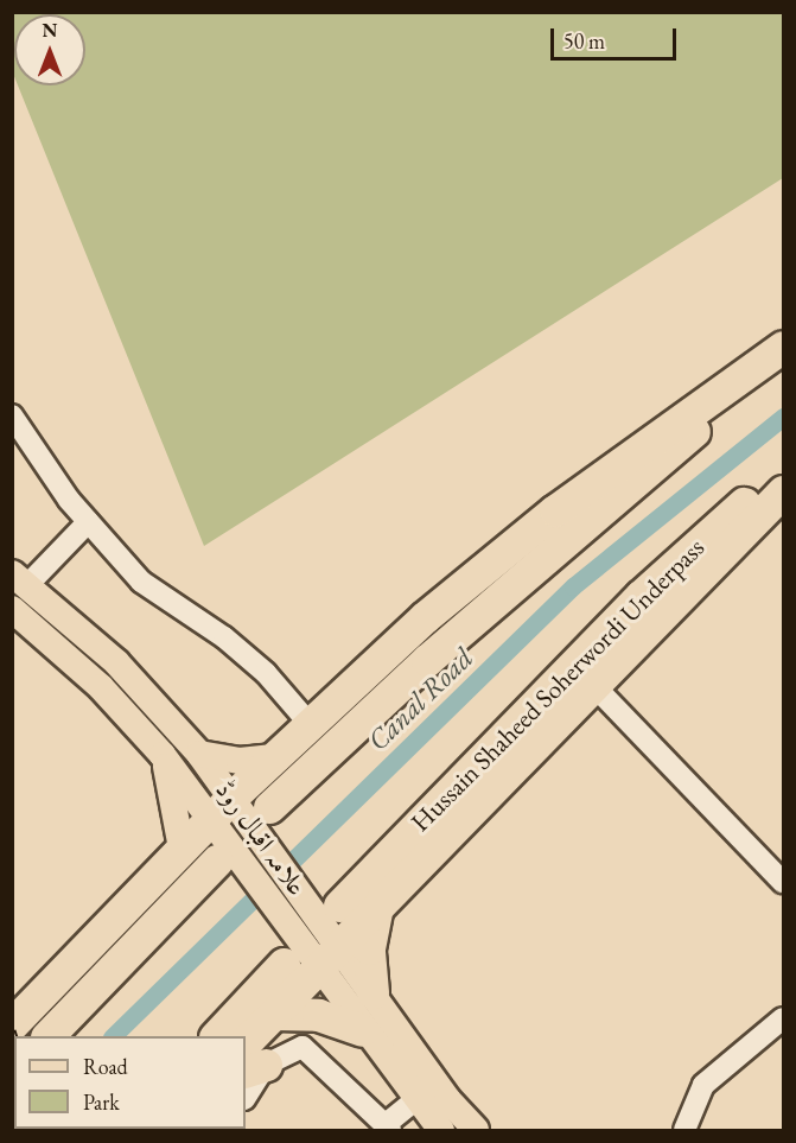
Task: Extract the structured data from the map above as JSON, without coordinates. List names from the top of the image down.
{
  "streets": {
    "highway": ["Hussain Shaheed Soherwordi Underpass"],
    "main road": ["علامہ اقبال روڈ"]
  },
  "water": ["Canal Road"],
  "legend": ["Road", "Park"],
  "scale_bar": "50 m",
  "north": "top"
}
